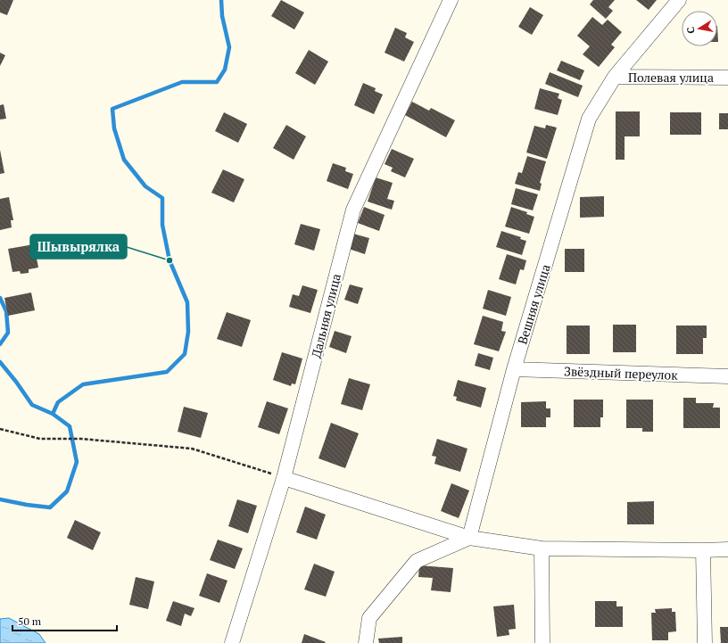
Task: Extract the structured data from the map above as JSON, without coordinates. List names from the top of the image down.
{
  "streets": {
    "street": [
      "Полевая улица",
      "Вешняя улица",
      "Дальняя улица",
      "Звёздный переулок"
    ]
  },
  "crossings": [
    ["Полевая улица", "Вешняя улица"],
    ["Вешняя улица", "Звёздный переулок"]
  ],
  "places": ["Шывырялка"],
  "scale_bar": "50 m",
  "north": "left"
}
